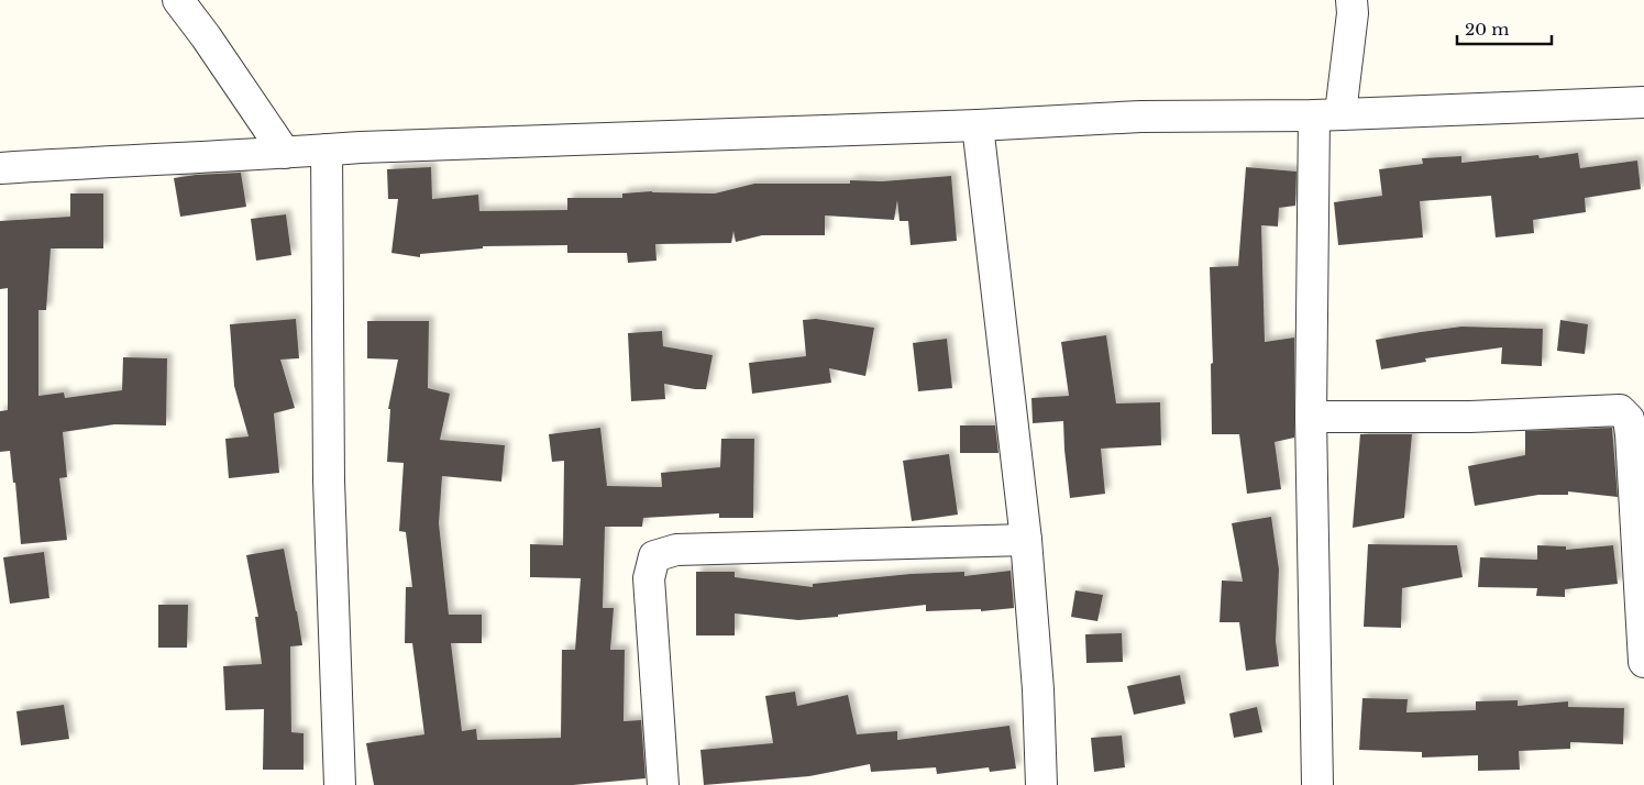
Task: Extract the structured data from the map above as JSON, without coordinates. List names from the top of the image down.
{
  "scale_bar": "20 m"
}
